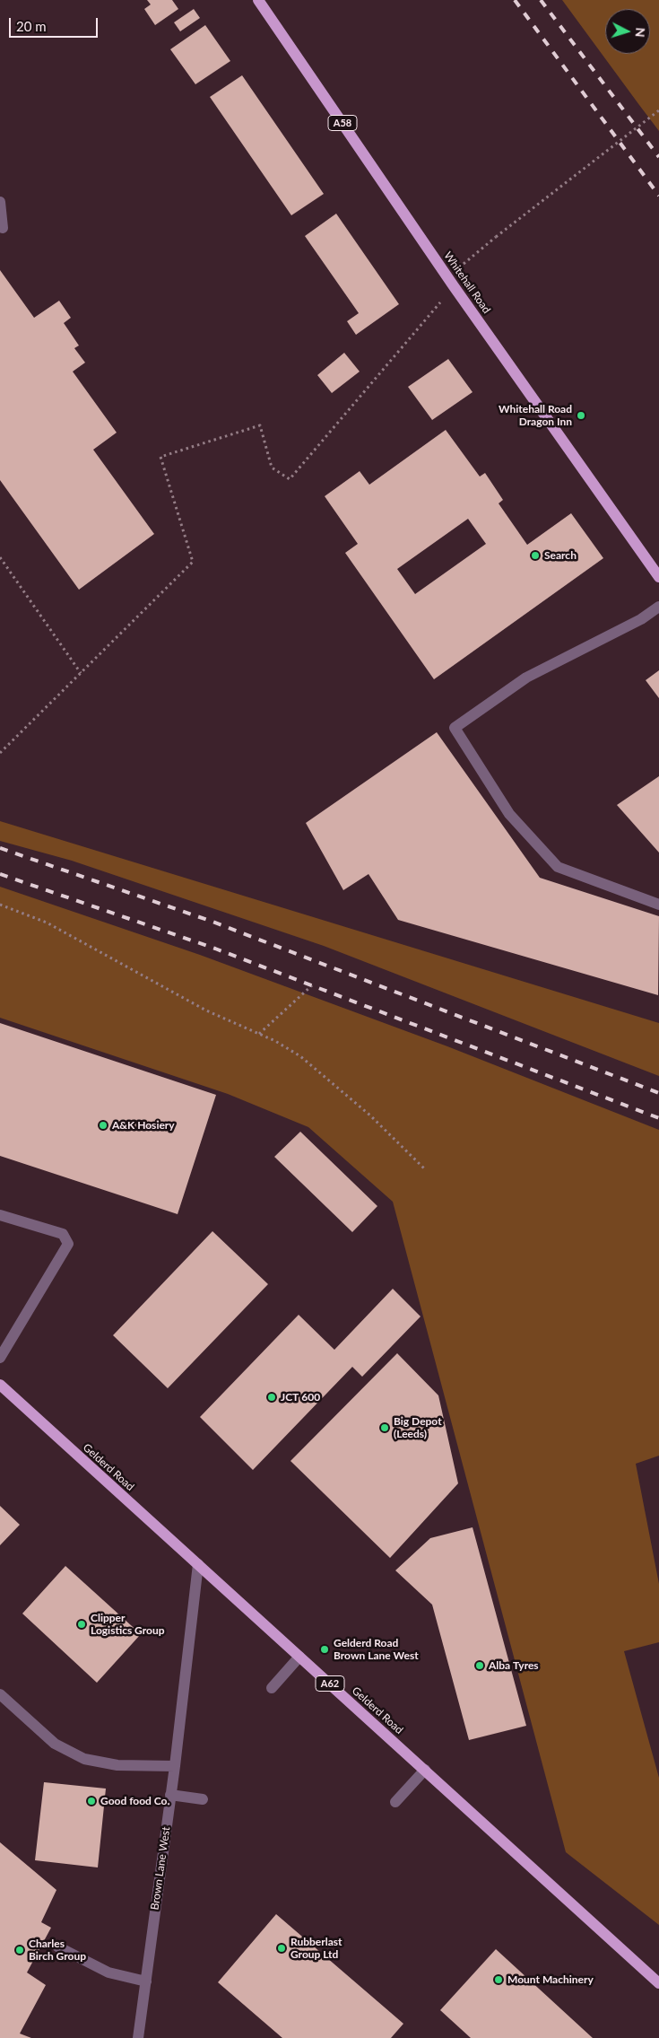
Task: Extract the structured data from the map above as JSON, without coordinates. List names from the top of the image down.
{
  "streets": {
    "main road": [
      "A58",
      "Whitehall Road",
      "Gelderd Road",
      "A62"
    ],
    "street": ["Brown Lane West"]
  },
  "crossings": [
    ["Gelderd Road", "Brown Lane West"]
  ],
  "places": [
    "Whitehall Road Dragon Inn",
    "Search",
    "A&K Hosiery",
    "JCT 600",
    "Big Depot (Leeds)",
    "Clipper Logistics Group",
    "Gelderd Road Brown Lane West",
    "Alba Tyres",
    "Good food Co.",
    "Rubberlast Group Ltd",
    "Charles Birch Group",
    "Mount Machinery"
  ],
  "scale_bar": "20 m",
  "north": "right"
}
